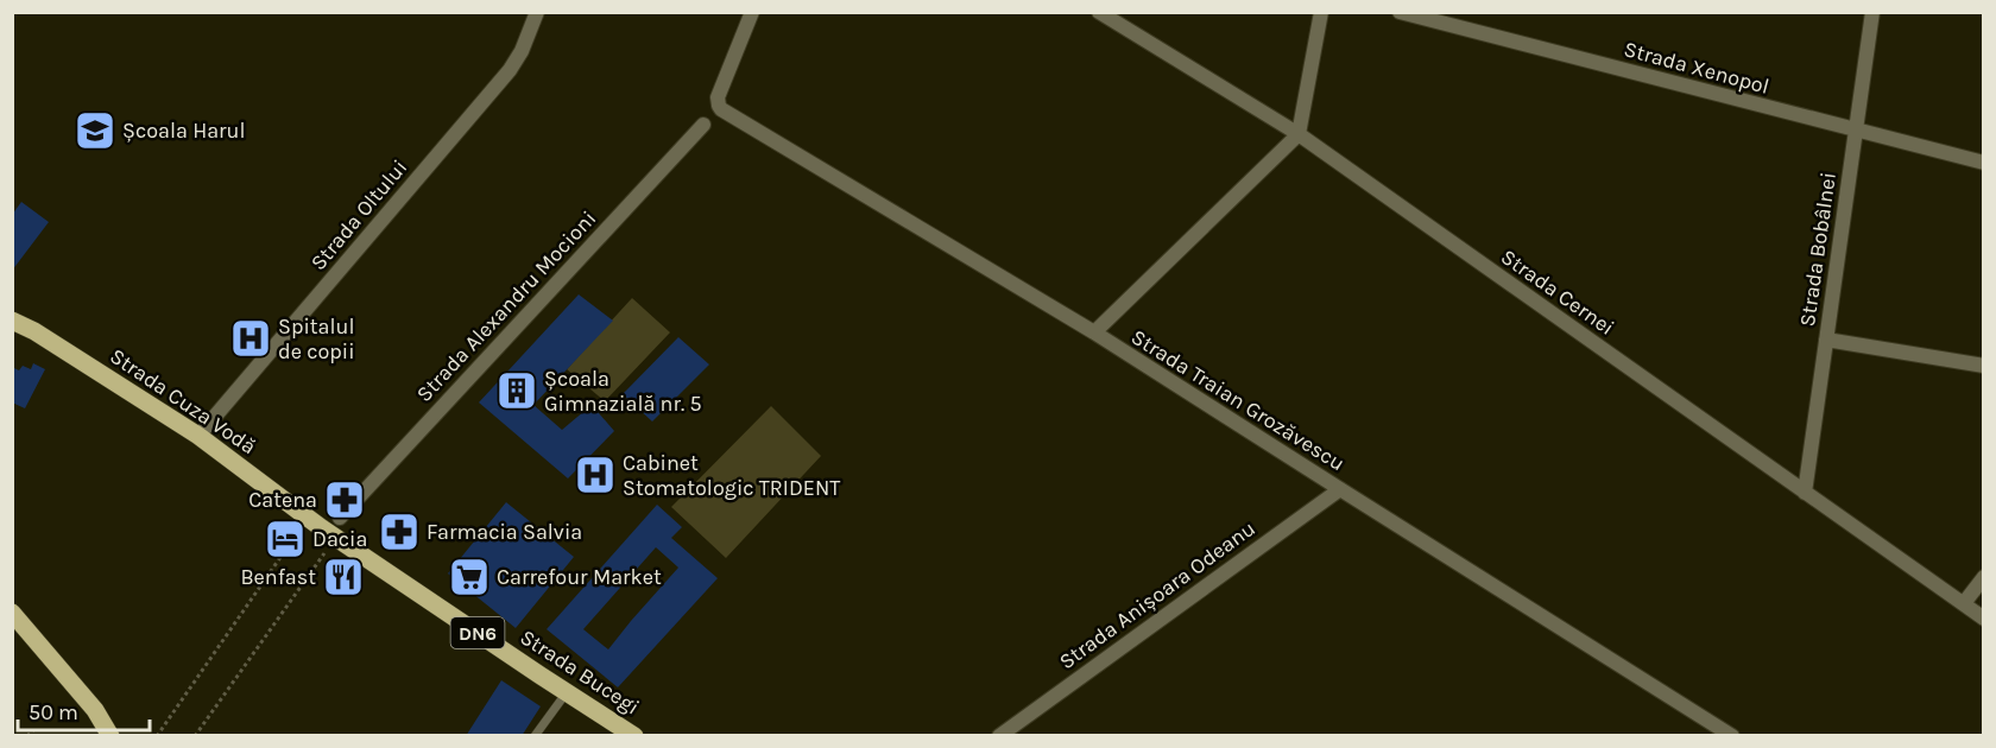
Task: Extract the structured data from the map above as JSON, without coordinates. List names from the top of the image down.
{
  "streets": {
    "main road": ["Strada Cuza Vodă", "DN6", "Strada Bucegi"],
    "street": [
      "Strada Xenopol",
      "Strada Oltului",
      "Strada Bobâlnei",
      "Strada Cernei",
      "Strada Alexandru Mocioni",
      "Strada Traian Grozăvescu",
      "Strada Anișoara Odeanu"
    ]
  },
  "crossings": [
    ["Strada Xenopol", "Strada Bobâlnei"],
    ["Strada Oltului", "Strada Cuza Vodă"],
    ["Strada Bobâlnei", "Strada Cernei"],
    ["Strada Traian Grozăvescu", "Strada Anișoara Odeanu"],
    ["Strada Cuza Vodă", "Strada Bucegi"]
  ],
  "places": {
    "school or university": ["Școala Harul"],
    "hospital": ["Spitalul de copii", "Cabinet Stomatologic TRIDENT"],
    "building": ["Școala Gimnazială nr. 5"],
    "pharmacy": ["Catena", "Farmacia Salvia"],
    "hotel": ["Dacia"],
    "restaurant": ["Benfast"],
    "supermarket": ["Carrefour Market"]
  },
  "scale_bar": "50 m"
}
